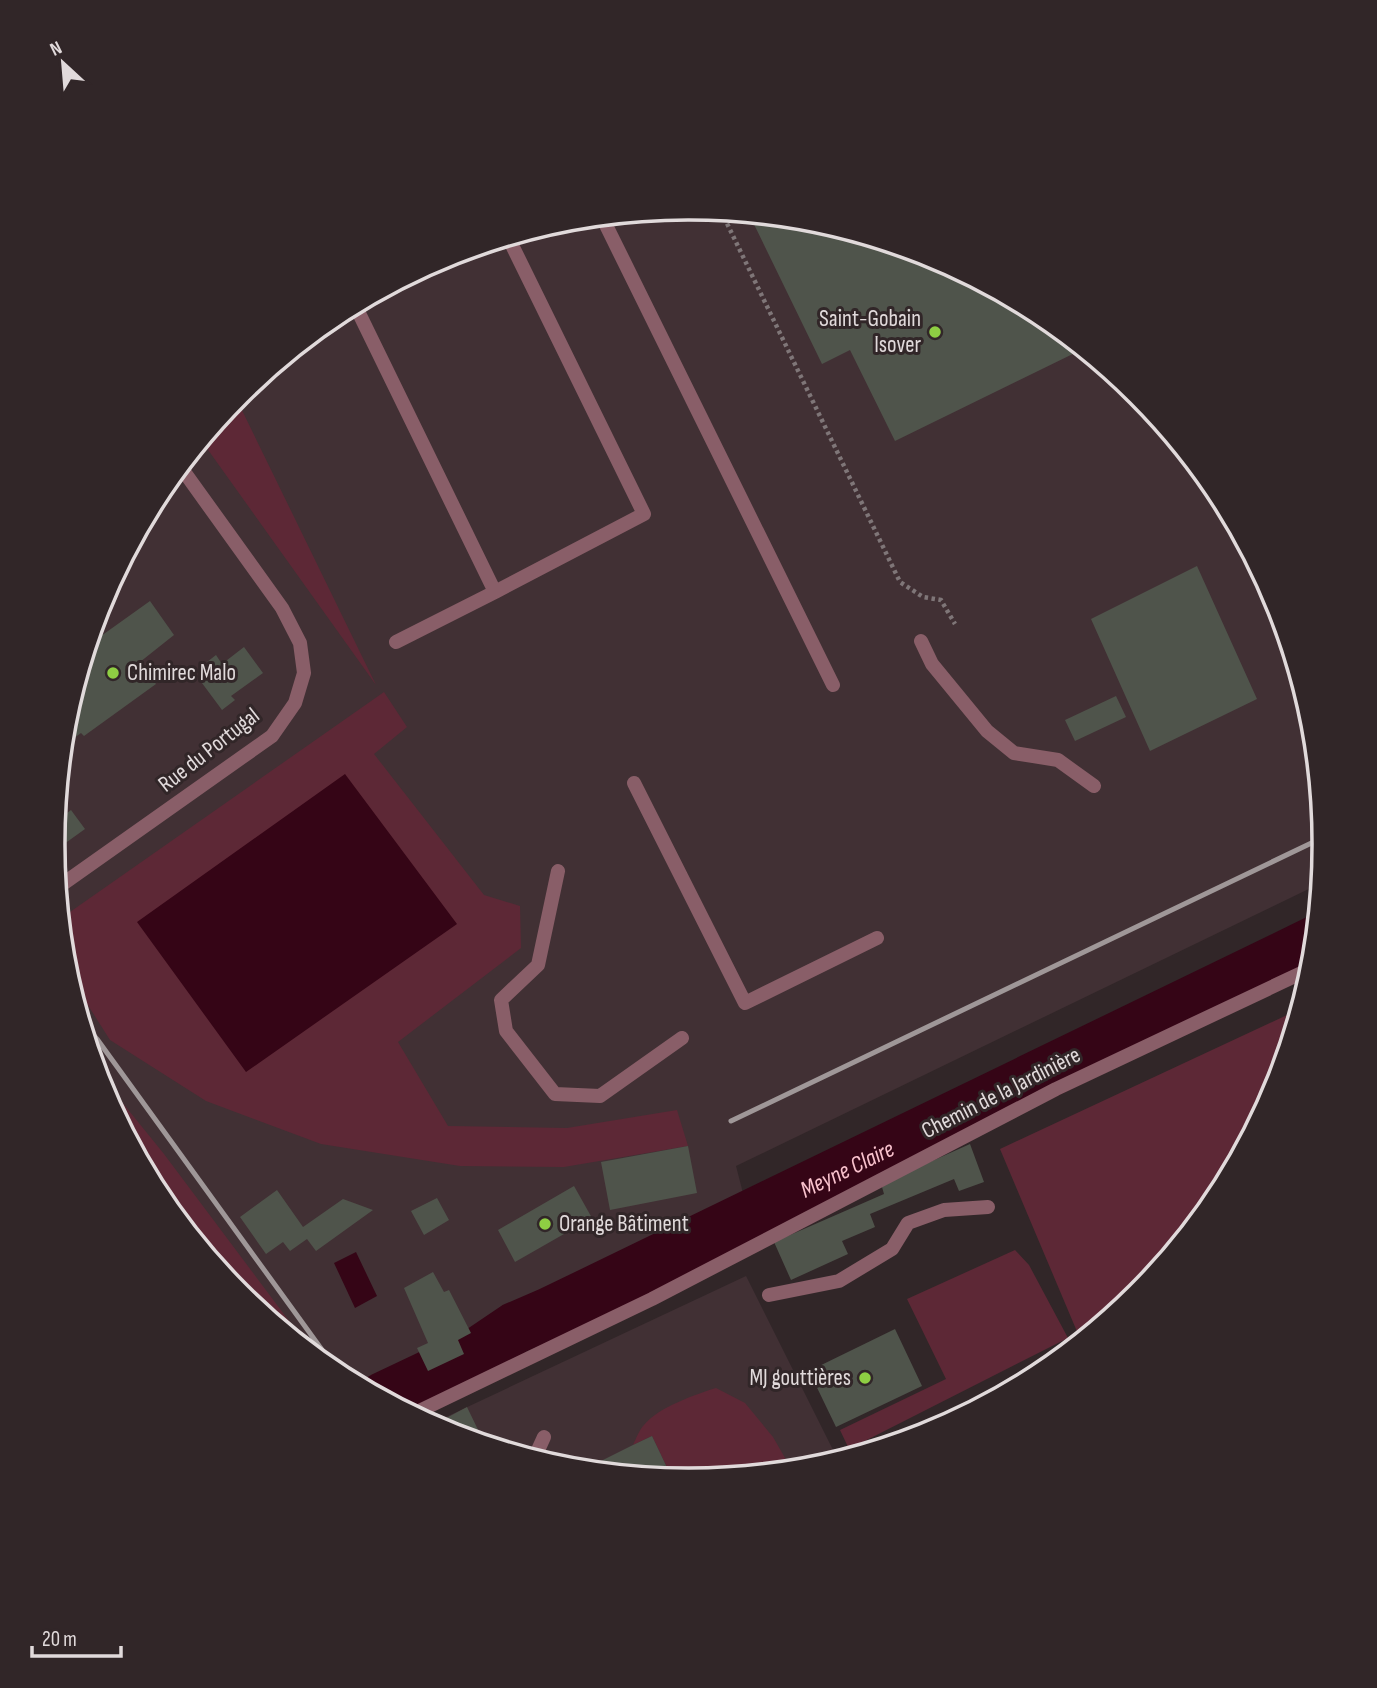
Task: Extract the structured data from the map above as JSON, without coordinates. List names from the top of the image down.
{
  "streets": {
    "street": ["Rue du Portugal", "Chemin de la Jardinière"]
  },
  "water": ["Meyne Claire"],
  "places": [
    "Saint-Gobain Isover",
    "Chimirec Malo",
    "Orange Bâtiment",
    "MJ gouttières"
  ],
  "scale_bar": "20 m",
  "north": "top left"
}
